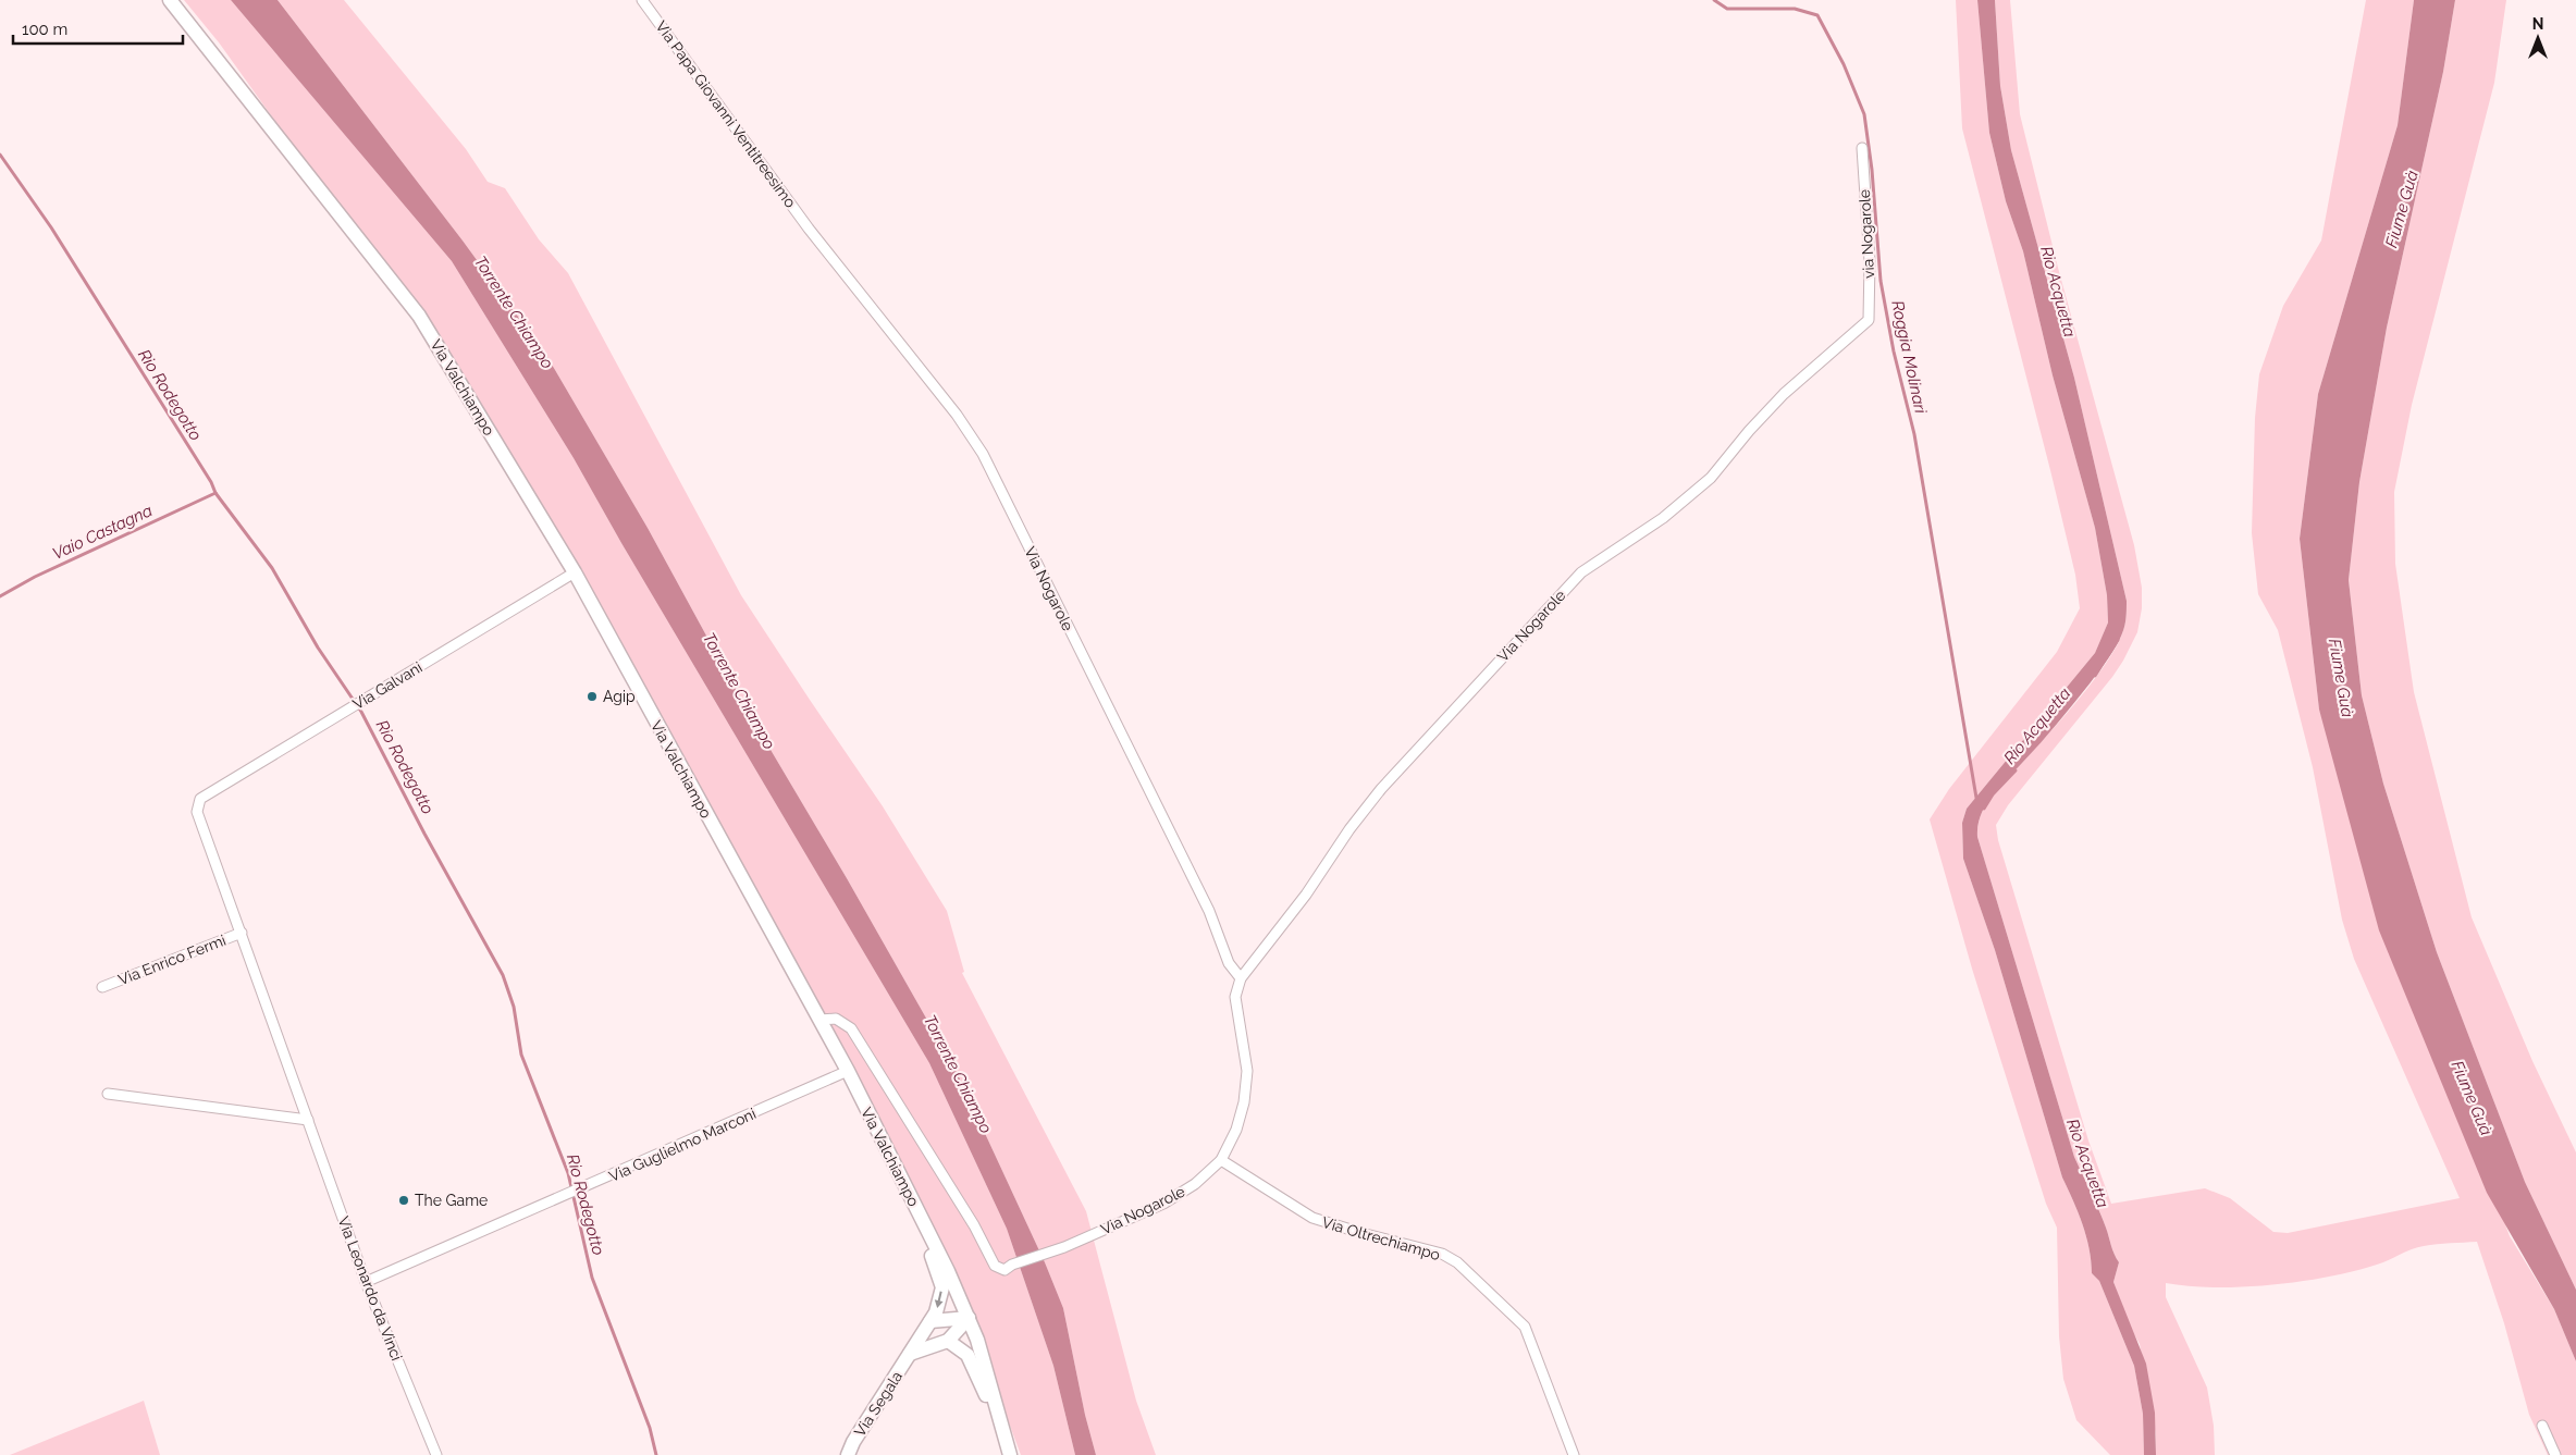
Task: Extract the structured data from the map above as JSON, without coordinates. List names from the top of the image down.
{
  "streets": {
    "main road": ["Via Valchiampo", "Via Segala"],
    "street": [
      "Via Papa Giovanni Ventitreesimo",
      "via Nogarole",
      "Via Nogarole",
      "Via Galvani",
      "Via Enrico Fermi",
      "Via Guglielmo Marconi",
      "Via Oltrechiampo",
      "Via Leonardo da Vinci"
    ]
  },
  "crossings": [
    ["Via Papa Giovanni Ventitreesimo", "Via Nogarole"],
    ["via Nogarole", "Via Nogarole"],
    ["Via Valchiampo", "Via Nogarole"],
    ["Via Valchiampo", "Via Galvani"],
    ["Via Valchiampo", "Via Guglielmo Marconi"],
    ["Via Valchiampo", "Via Segala"],
    ["Via Nogarole", "Via Oltrechiampo"],
    ["Via Galvani", "Via Leonardo da Vinci"],
    ["Via Enrico Fermi", "Via Leonardo da Vinci"],
    ["Via Guglielmo Marconi", "Via Leonardo da Vinci"]
  ],
  "one_way": ["Via Segala"],
  "water": [
    "Fiume Guà",
    "Rio Acquetta",
    "Torrente Chiampo",
    "Roggia Molinari",
    "Rio Rodegotto",
    "Vaio Castagna"
  ],
  "places": ["Agip", "The Game"],
  "scale_bar": "100 m",
  "north": "top"
}
